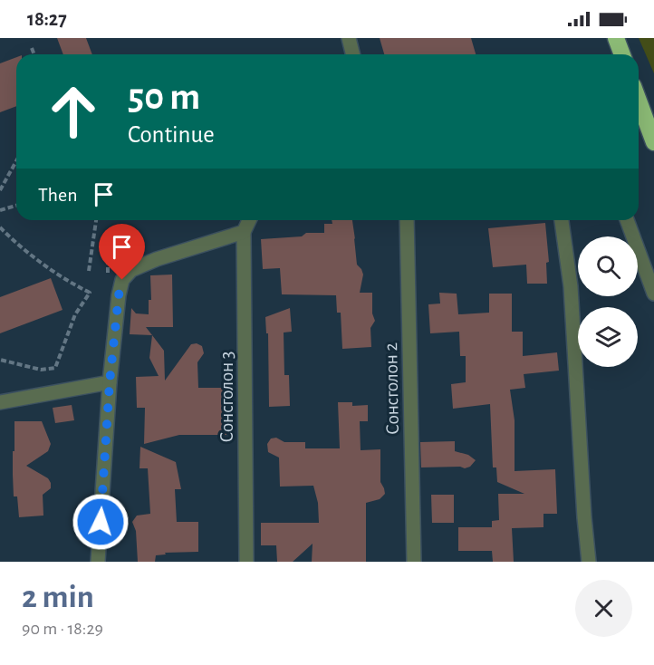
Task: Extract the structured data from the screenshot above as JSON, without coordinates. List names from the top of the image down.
{
  "streets": {
    "street": ["Сонсголон 2", "Сонсголон 3"]
  },
  "page": {
    "status": "18:27",
    "turn": ["50 m", "Continue"],
    "then": "Then",
    "heading": ["2 min", "90 m · 18:29"]
  }
}
